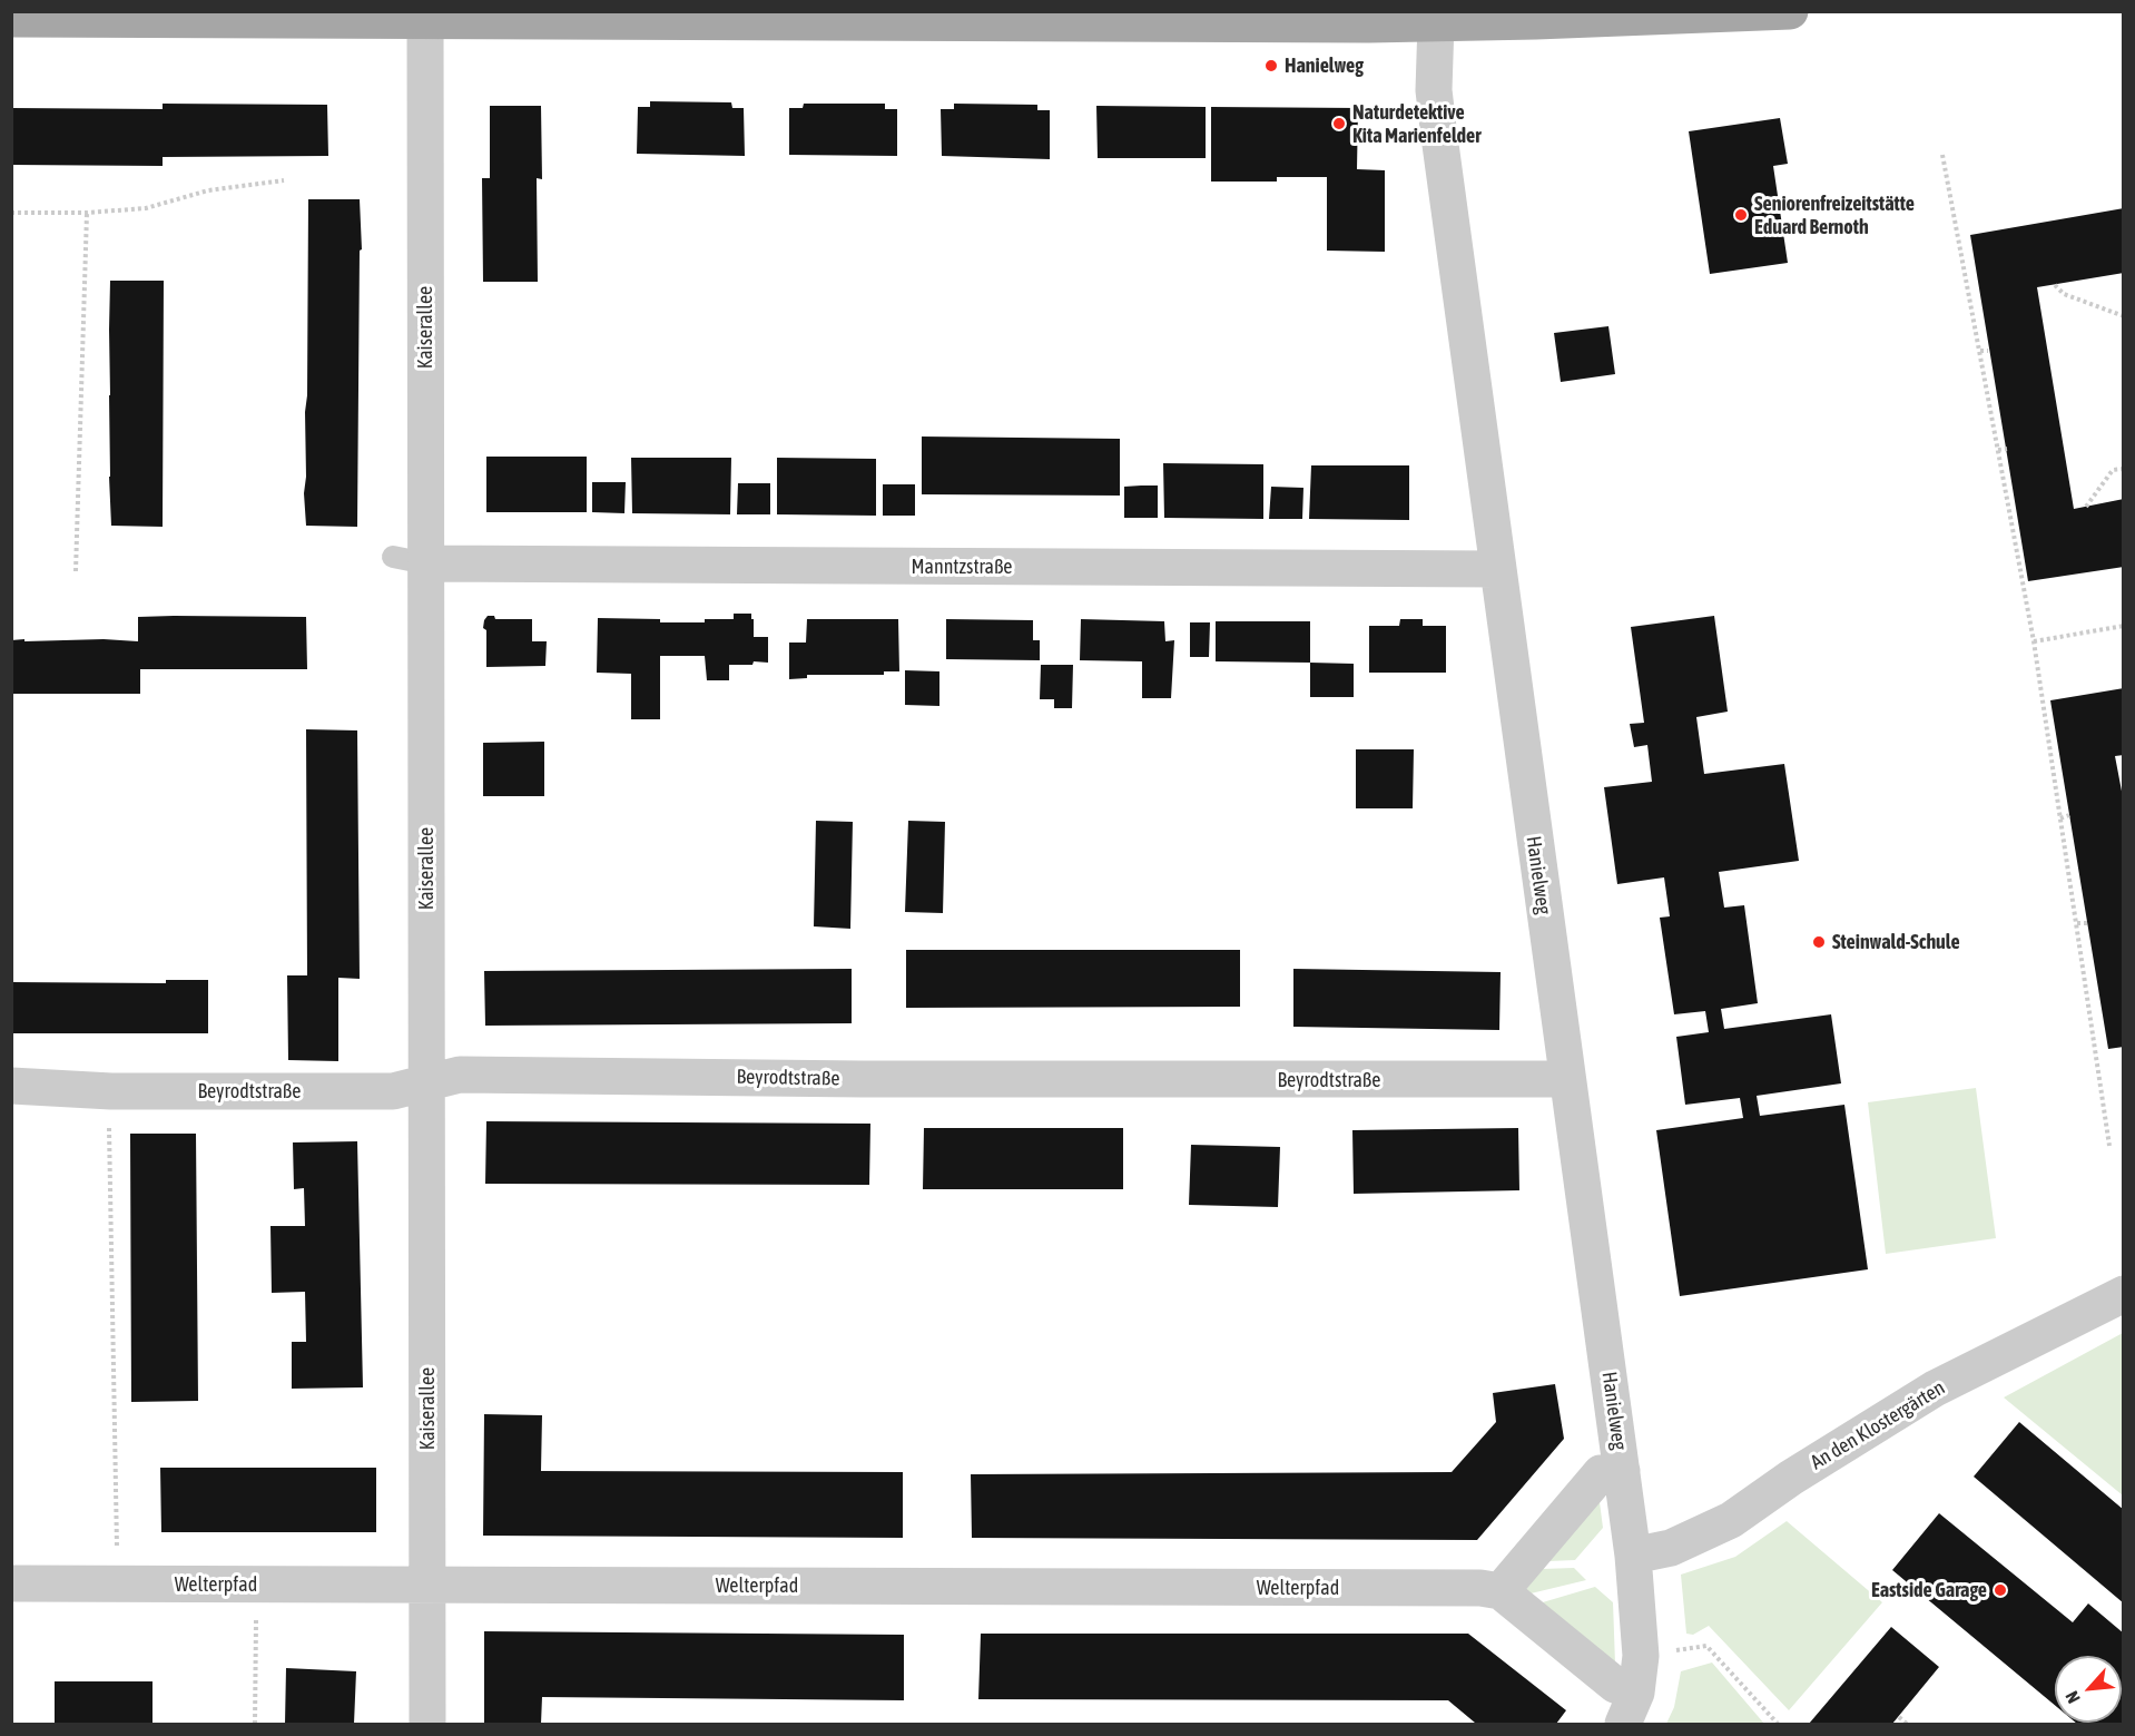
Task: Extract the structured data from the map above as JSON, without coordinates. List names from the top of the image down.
{
  "streets": {
    "street": [
      "Kaiserallee",
      "Manntzstraße",
      "Hanielweg",
      "Beyrodtstraße",
      "An den Klostergärten",
      "Welterpfad"
    ]
  },
  "crossings": [
    ["Kaiserallee", "Manntzstraße"],
    ["Kaiserallee", "Beyrodtstraße"],
    ["Kaiserallee", "Welterpfad"],
    ["Manntzstraße", "Hanielweg"],
    ["Hanielweg", "Beyrodtstraße"],
    ["Hanielweg", "An den Klostergärten"]
  ],
  "places": [
    "Hanielweg",
    "Naturdetektive Kita Marienfelder",
    "Seniorenfreizeitstätte Eduard Bernoth",
    "Steinwald-Schule",
    "Eastside Garage"
  ],
  "north": "bottom left"
}
